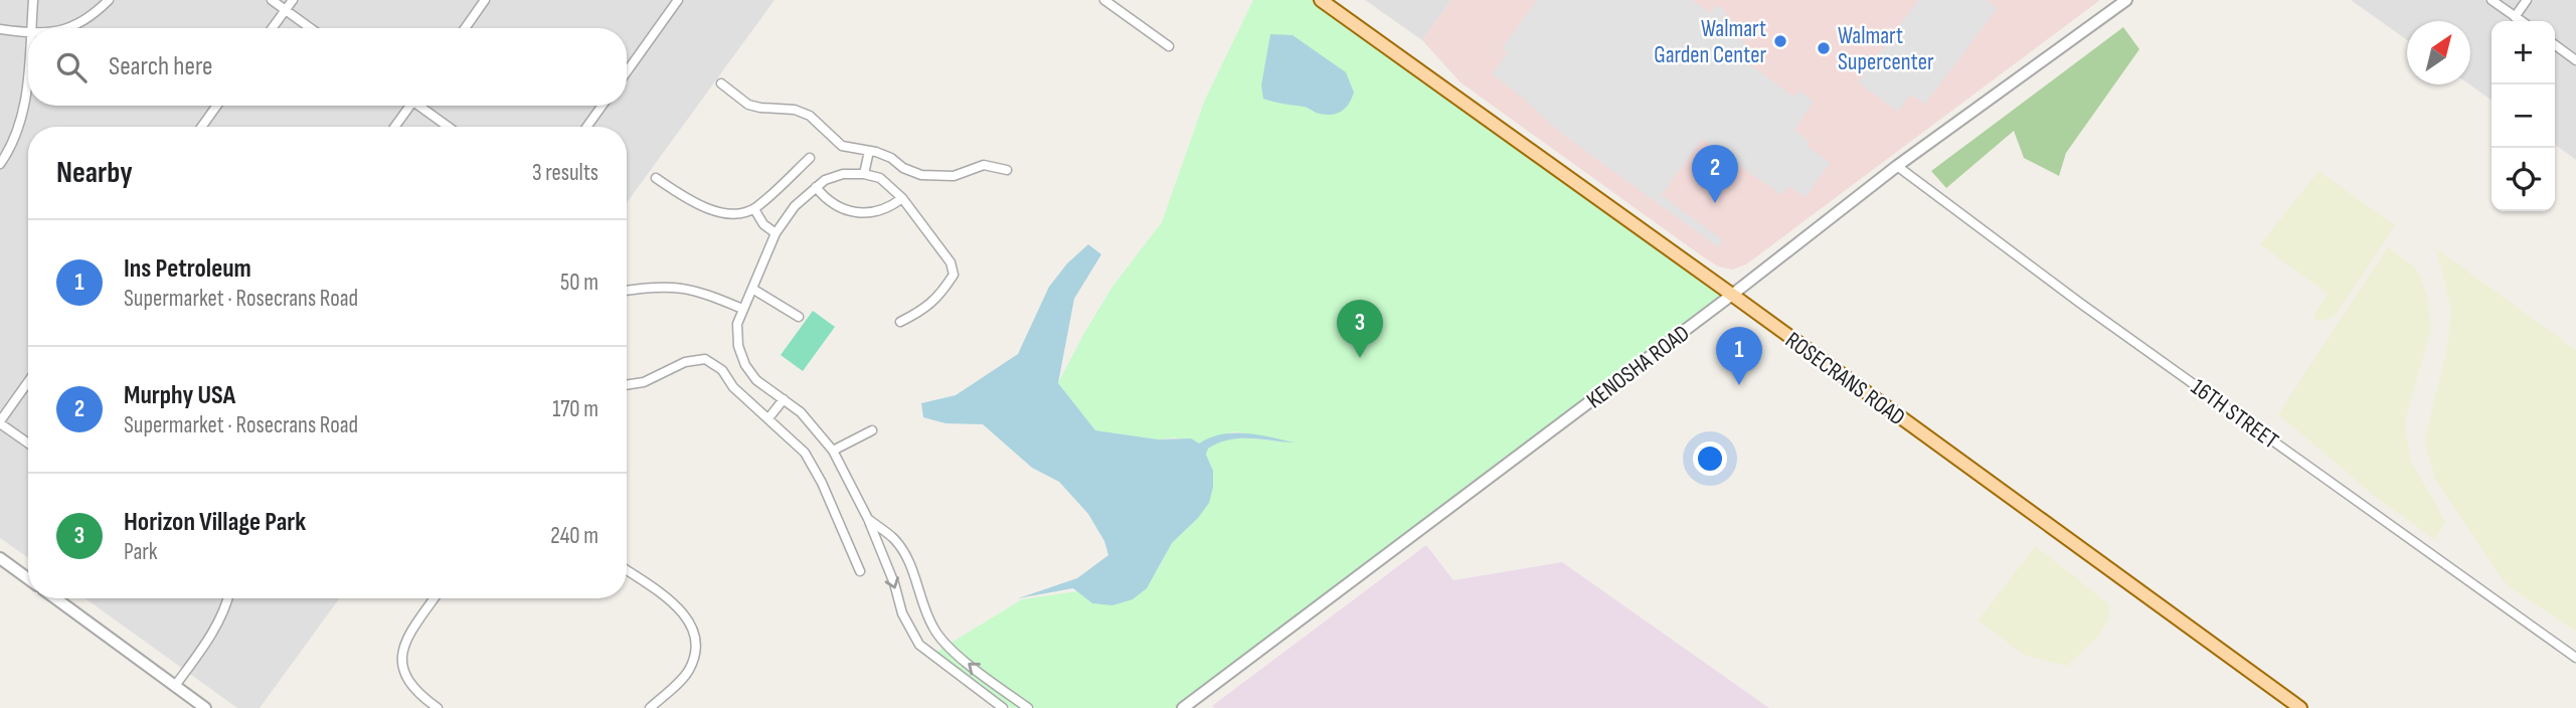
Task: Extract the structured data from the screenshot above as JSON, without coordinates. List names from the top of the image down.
{
  "streets": {
    "main road": ["ROSECRANS ROAD"],
    "street": ["KENOSHA ROAD", "16TH STREET"]
  },
  "crossings": [
    ["KENOSHA ROAD", "ROSECRANS ROAD"],
    ["KENOSHA ROAD", "16TH STREET"]
  ],
  "places": ["Walmart Garden Center", "Walmart Supercenter"],
  "north": "top right",
  "page": {
    "map_buttons": ["+", "−"],
    "search": "Search here",
    "heading": ["Nearby", "3 results"],
    "pins": ["2", "3", "1"],
    "list": [
      {
        "mark": "1",
        "name": "Ins Petroleum",
        "note": "Supermarket · Rosecrans Road",
        "value": "50 m"
      },
      {
        "mark": "2",
        "name": "Murphy USA",
        "note": "Supermarket · Rosecrans Road",
        "value": "170 m"
      },
      {
        "mark": "3",
        "name": "Horizon Village Park",
        "note": "Park",
        "value": "240 m"
      }
    ]
  }
}
